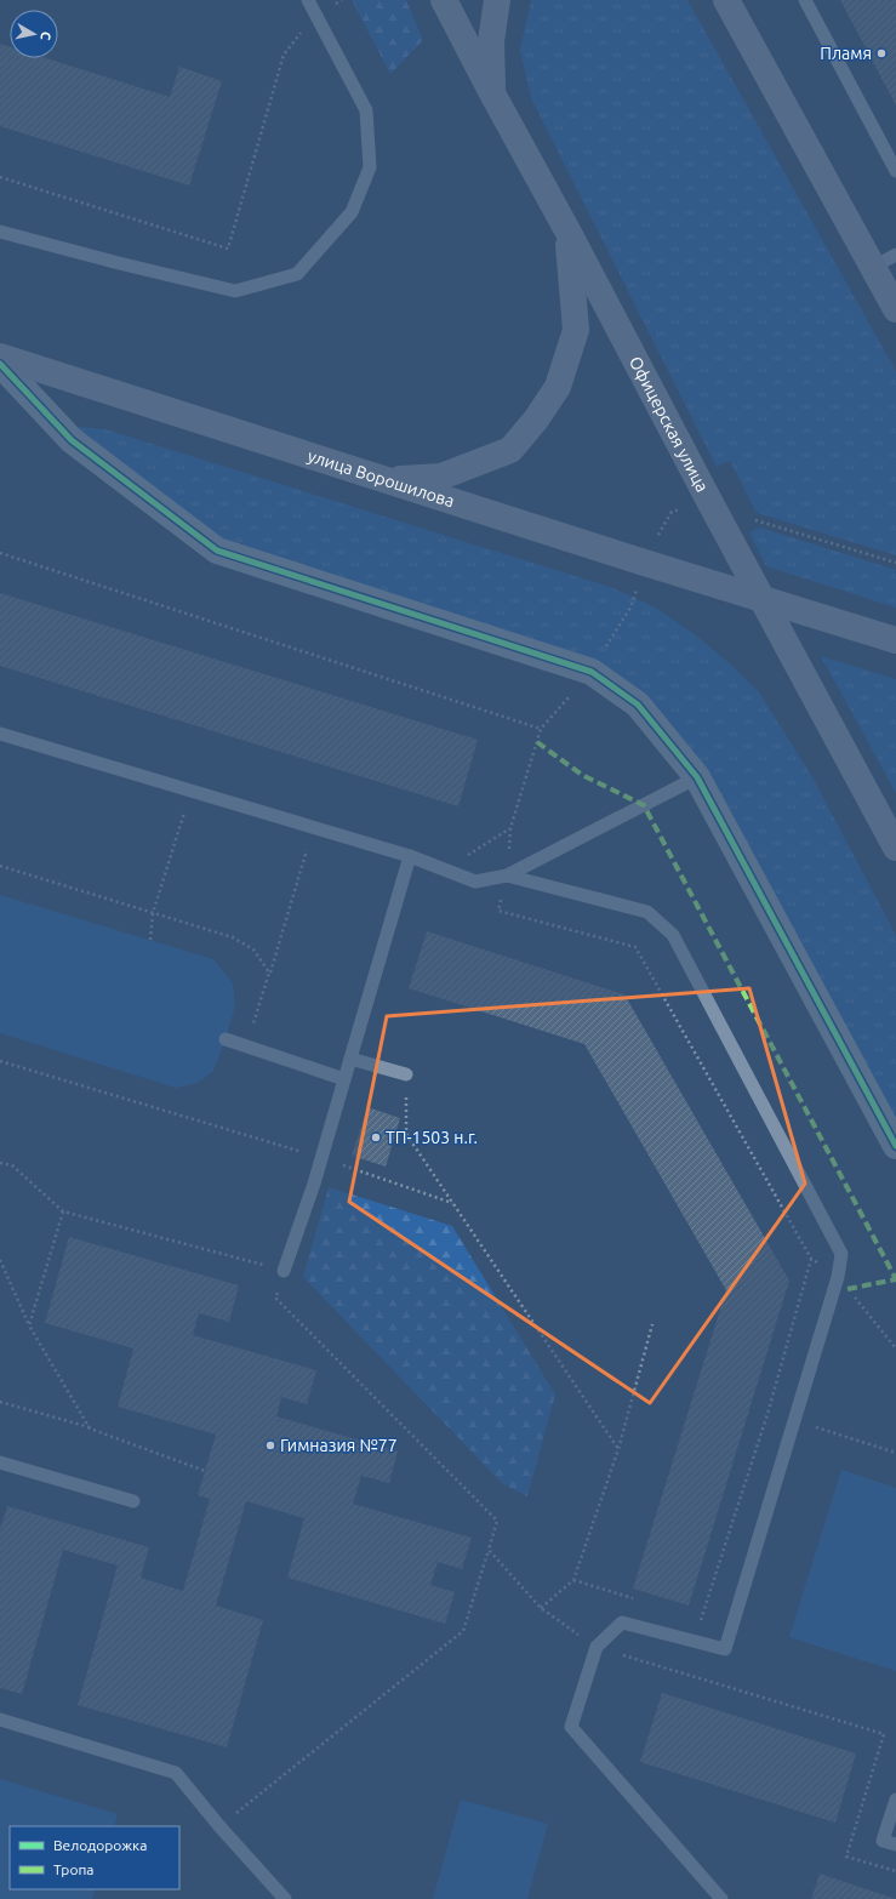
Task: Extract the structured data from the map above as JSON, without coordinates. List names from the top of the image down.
{
  "streets": {
    "main road": ["Офицерская улица", "улица Ворошилова"]
  },
  "crossings": [
    ["Офицерская улица", "улица Ворошилова"]
  ],
  "places": ["Пламя", "ТП-1503 н.г.", "Гимназия №77"],
  "legend": ["Велодорожка", "Тропа"],
  "north": "right"
}
